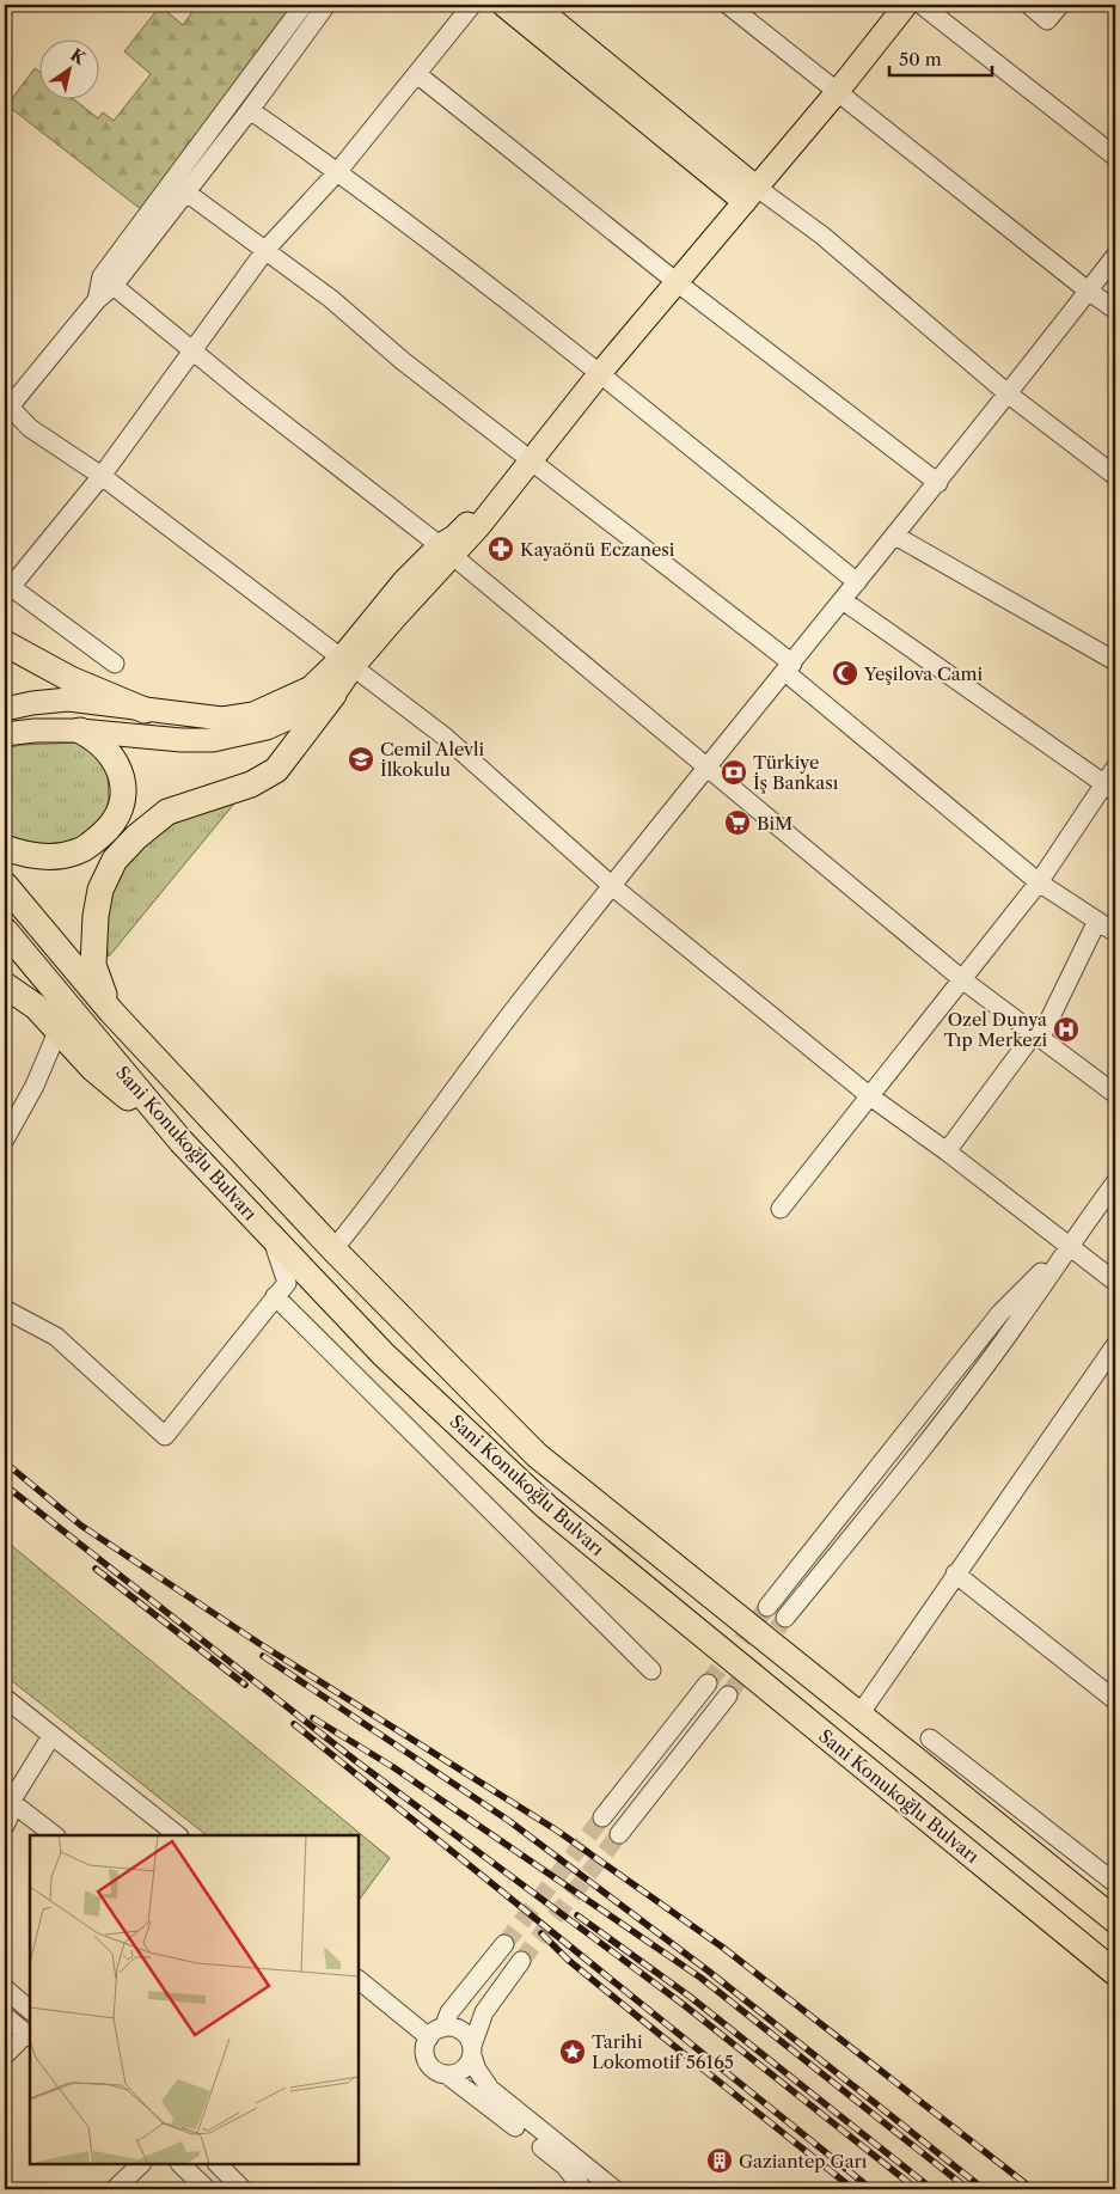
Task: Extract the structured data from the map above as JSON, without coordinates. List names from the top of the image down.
{
  "streets": {
    "highway": ["Sani Konukoğlu Bulvarı"]
  },
  "places": {
    "pharmacy": ["Kayaönü Eczanesi"],
    "mosque": ["Yeşilova Cami"],
    "school or university": ["Cemil Alevli İlkokulu"],
    "bank": ["Türkiye İş Bankası"],
    "supermarket": ["BiM"],
    "hospital": ["Ozel Dunya Tıp Merkezi"],
    "place": ["Tarihi Lokomotif 56165"],
    "building": ["Gaziantep Garı"]
  },
  "scale_bar": "50 m",
  "north": "top right"
}
